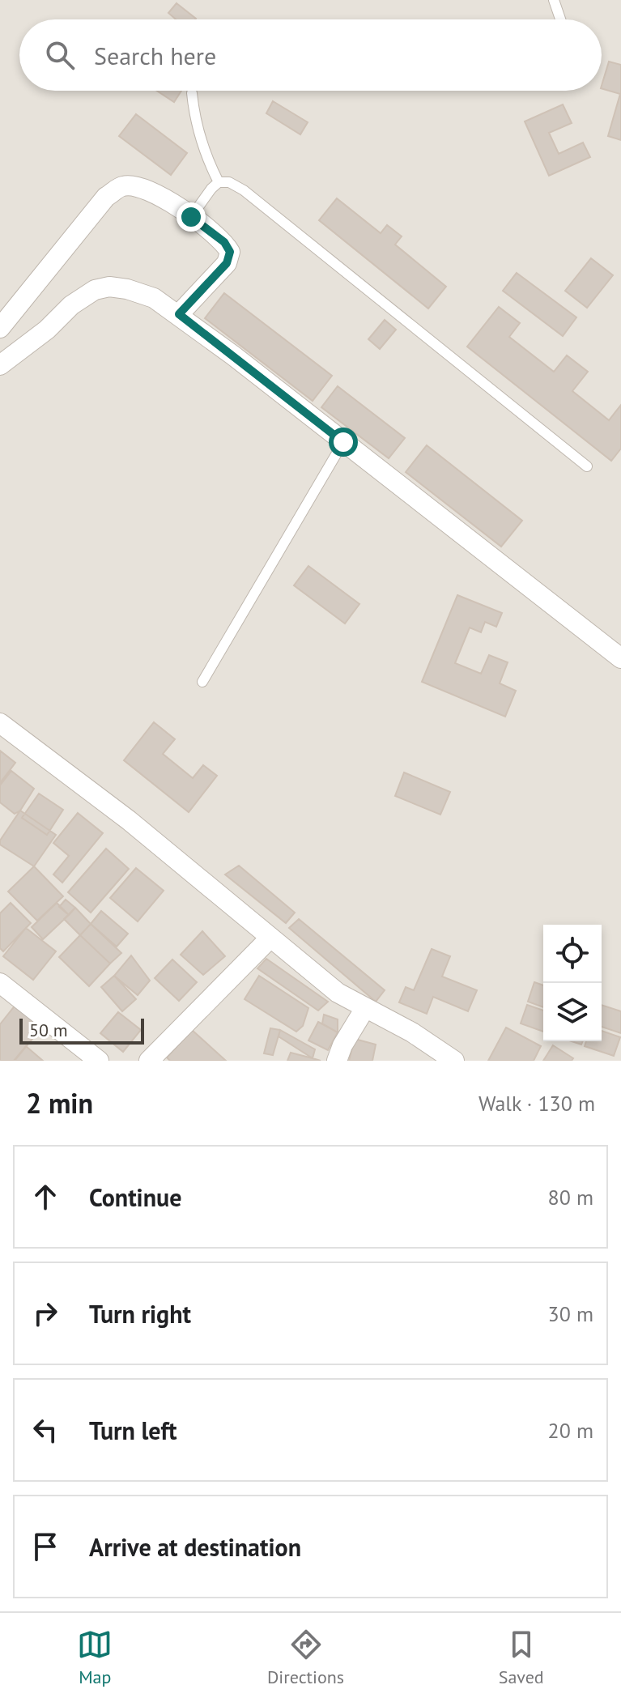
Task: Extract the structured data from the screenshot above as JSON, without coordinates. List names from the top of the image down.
{
  "scale_bar": "50 m",
  "page": {
    "search": "Search here",
    "scale": "50 m",
    "heading": ["2 min", "Walk · 130 m"],
    "list": [
      ["Continue", "80 m"],
      ["Turn right", "30 m"],
      ["Turn left", "20 m"],
      "Arrive at destination"
    ],
    "nav": ["Map", "Directions", "Saved"]
  }
}
